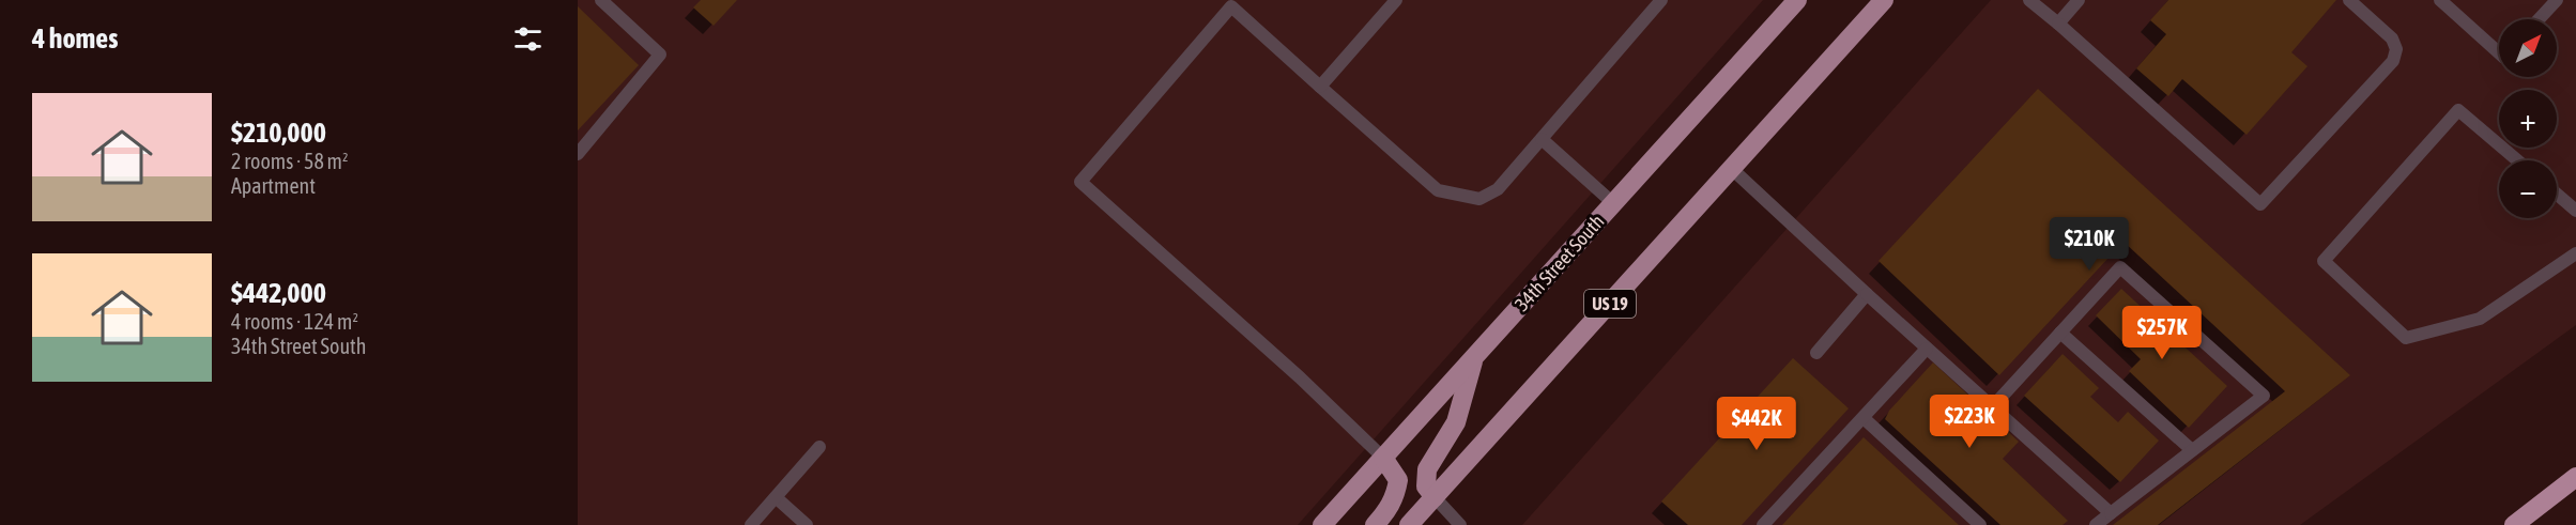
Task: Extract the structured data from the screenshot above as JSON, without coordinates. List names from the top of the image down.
{
  "streets": {
    "highway": ["34th Street South", "US 19"]
  },
  "north": "top right",
  "page": {
    "heading": "4 homes",
    "map_buttons": ["+", "−"],
    "list": [
      {
        "name": "$210,000",
        "note": "2 rooms · 58 m² · Apartment"
      },
      {
        "name": "$442,000",
        "note": "4 rooms · 124 m² · 34th Street South"
      }
    ],
    "price": [
      "$210K",
      "$257K",
      "$223K",
      "$442K"
    ]
  }
}
